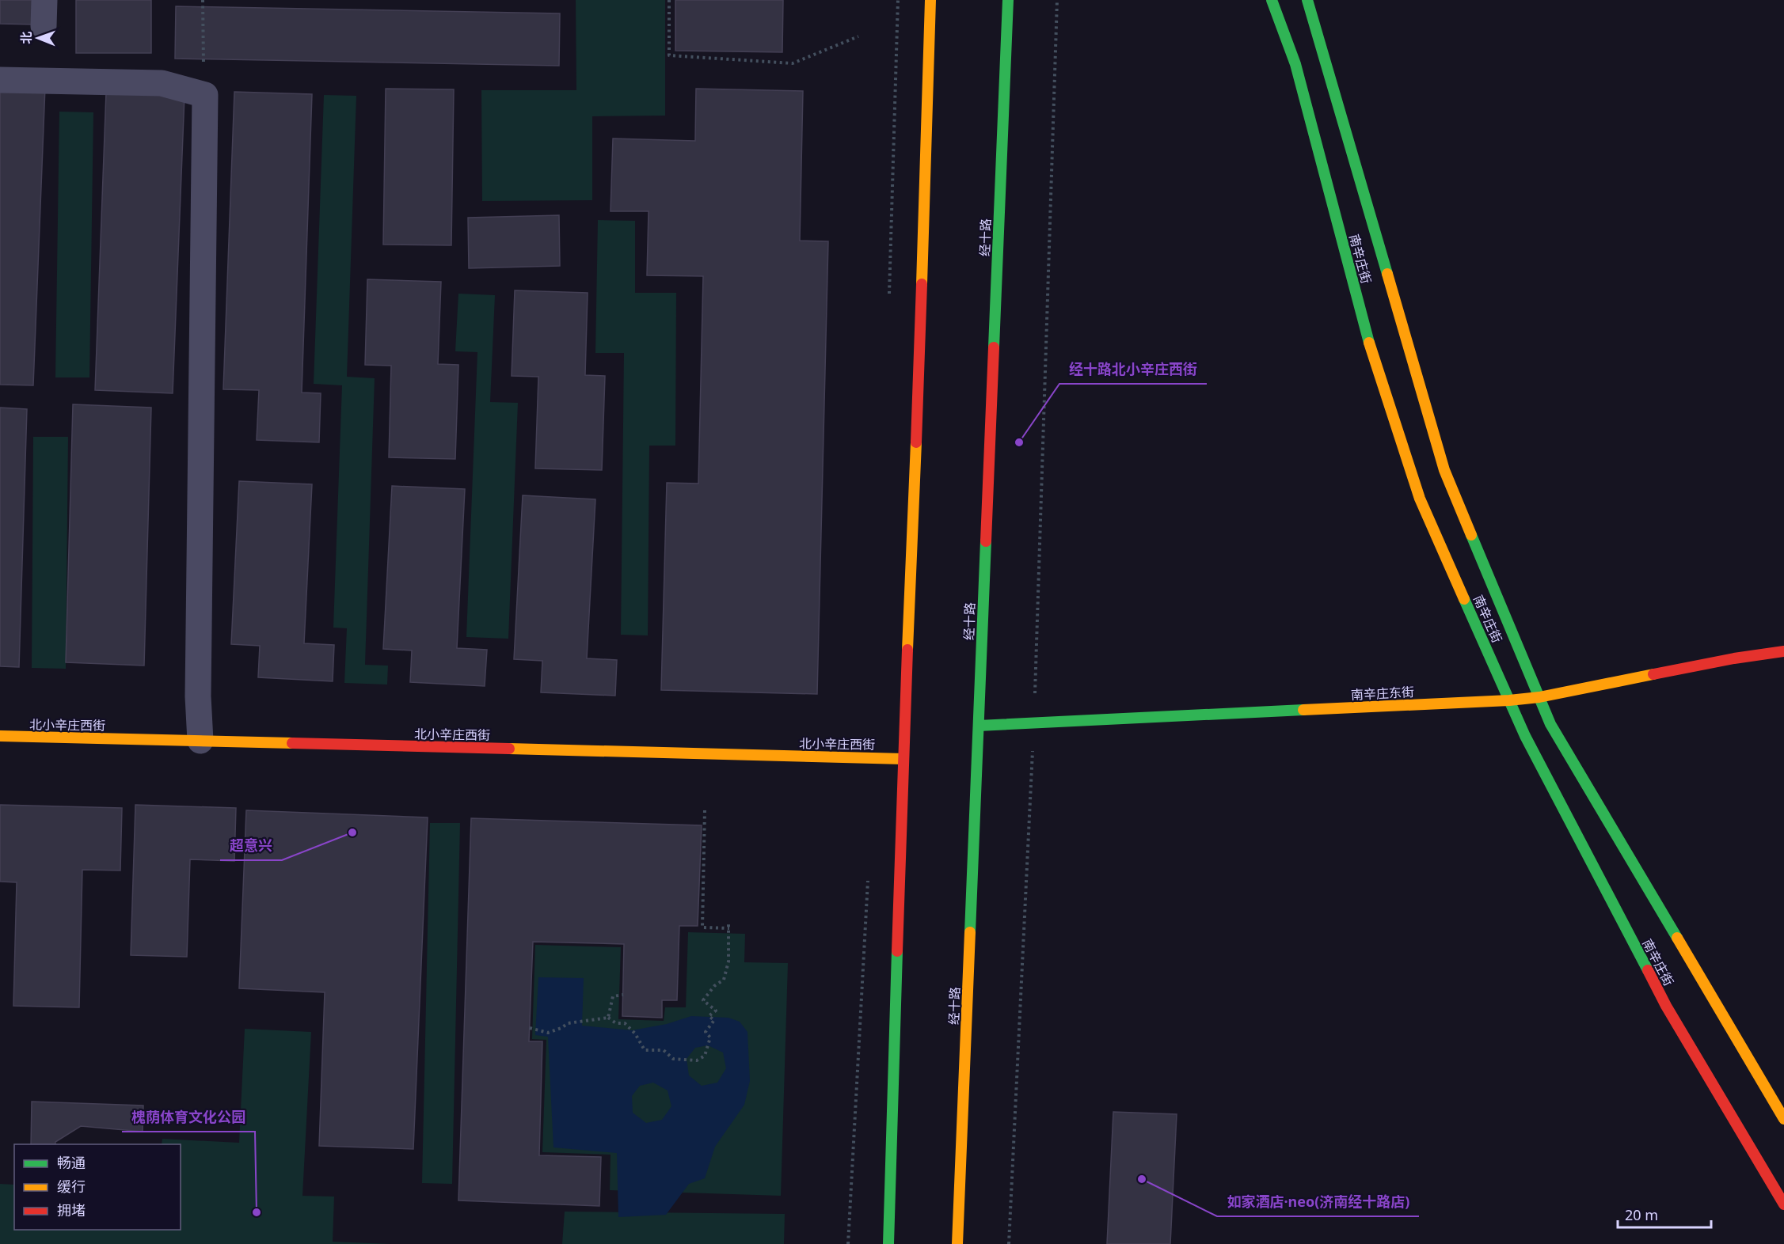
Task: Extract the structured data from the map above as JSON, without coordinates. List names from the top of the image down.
{
  "streets": {
    "main road": [
      "经十路",
      "南辛庄街",
      "南辛庄东街",
      "北小辛庄西街"
    ]
  },
  "crossings": [
    ["经十路", "南辛庄东街"],
    ["南辛庄街", "南辛庄东街"]
  ],
  "places": [
    "经十路北小辛庄西街",
    "超意兴",
    "如家酒店·neo(济南经十路店)",
    "槐荫体育文化公园"
  ],
  "legend": ["畅通", "缓行", "拥堵"],
  "scale_bar": "20 m",
  "north": "left"
}
